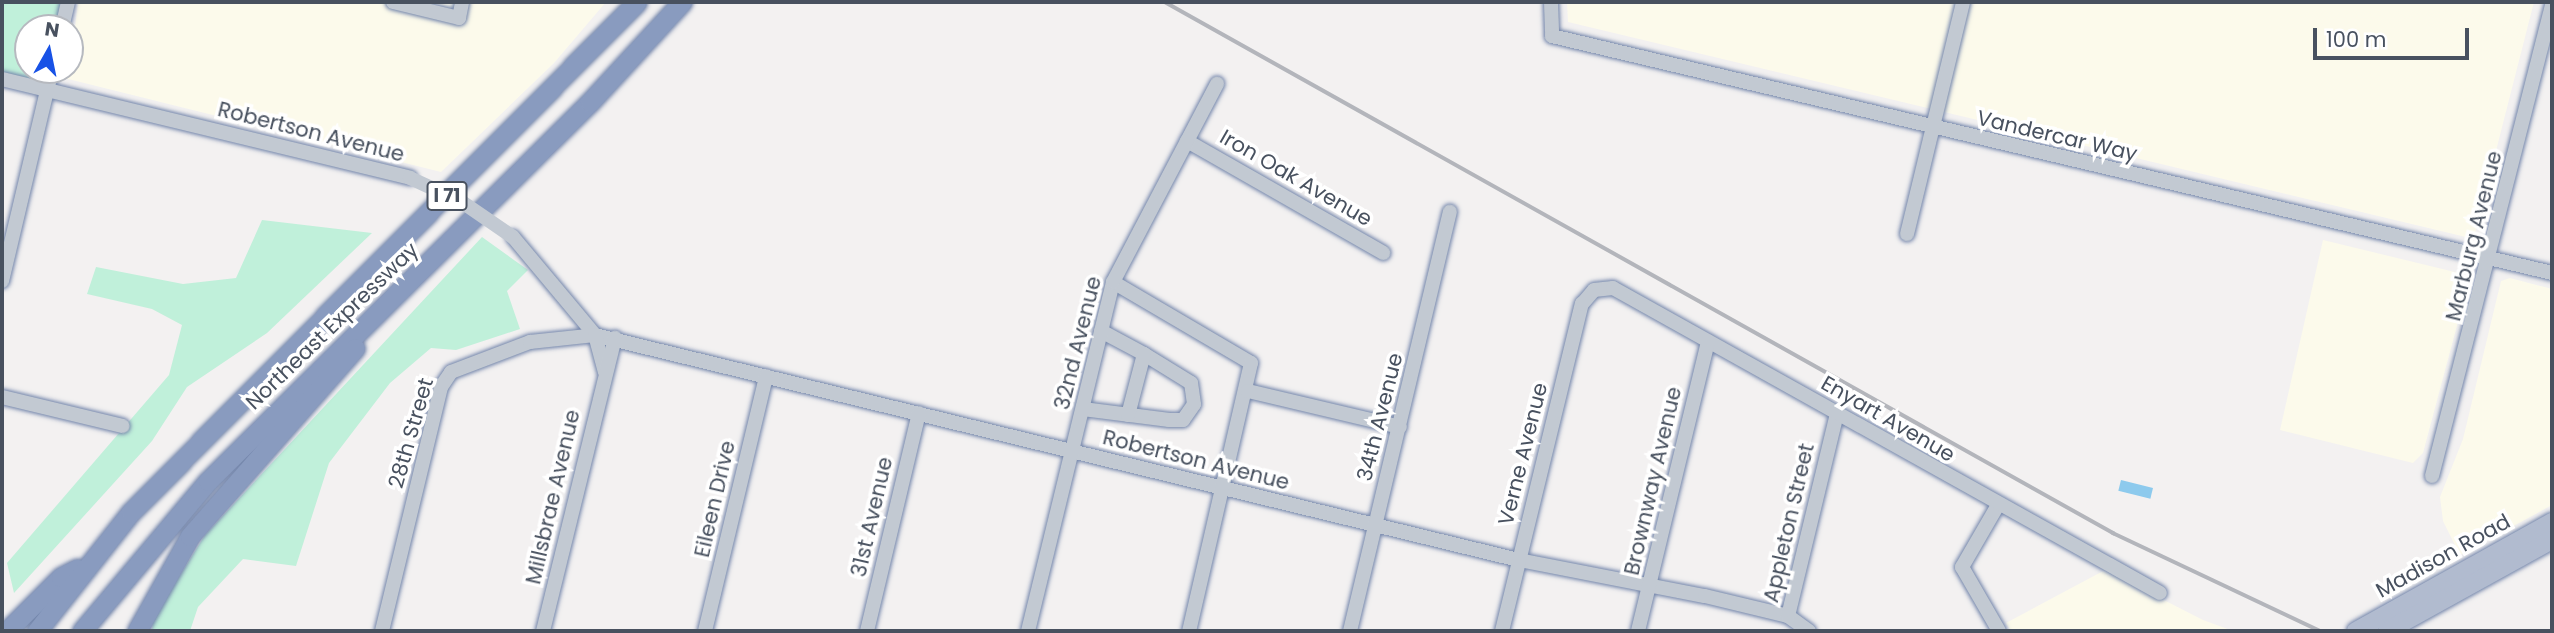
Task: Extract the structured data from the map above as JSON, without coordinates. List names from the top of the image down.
{
  "streets": {
    "highway": ["I 71", "Northeast Expressway"],
    "main road": ["Madison Road"],
    "street": [
      "Robertson Avenue",
      "Vandercar Way",
      "Iron Oak Avenue",
      "Marburg Avenue",
      "32nd Avenue",
      "34th Avenue",
      "Enyart Avenue",
      "28th Street",
      "Verne Avenue",
      "Brownway Avenue",
      "Millsbrae Avenue",
      "Eileen Drive",
      "31st Avenue",
      "Appleton Street"
    ]
  },
  "crossings": [
    ["Robertson Avenue", "32nd Avenue"],
    ["Robertson Avenue", "34th Avenue"],
    ["Robertson Avenue", "28th Street"],
    ["Robertson Avenue", "Verne Avenue"],
    ["Robertson Avenue", "Brownway Avenue"],
    ["Robertson Avenue", "Millsbrae Avenue"],
    ["Robertson Avenue", "Eileen Drive"],
    ["Robertson Avenue", "31st Avenue"],
    ["Robertson Avenue", "Appleton Street"],
    ["Vandercar Way", "Marburg Avenue"],
    ["Iron Oak Avenue", "32nd Avenue"],
    ["Enyart Avenue", "Verne Avenue"],
    ["Enyart Avenue", "Brownway Avenue"],
    ["Enyart Avenue", "Appleton Street"]
  ],
  "scale_bar": "100 m",
  "north": "top"
}
